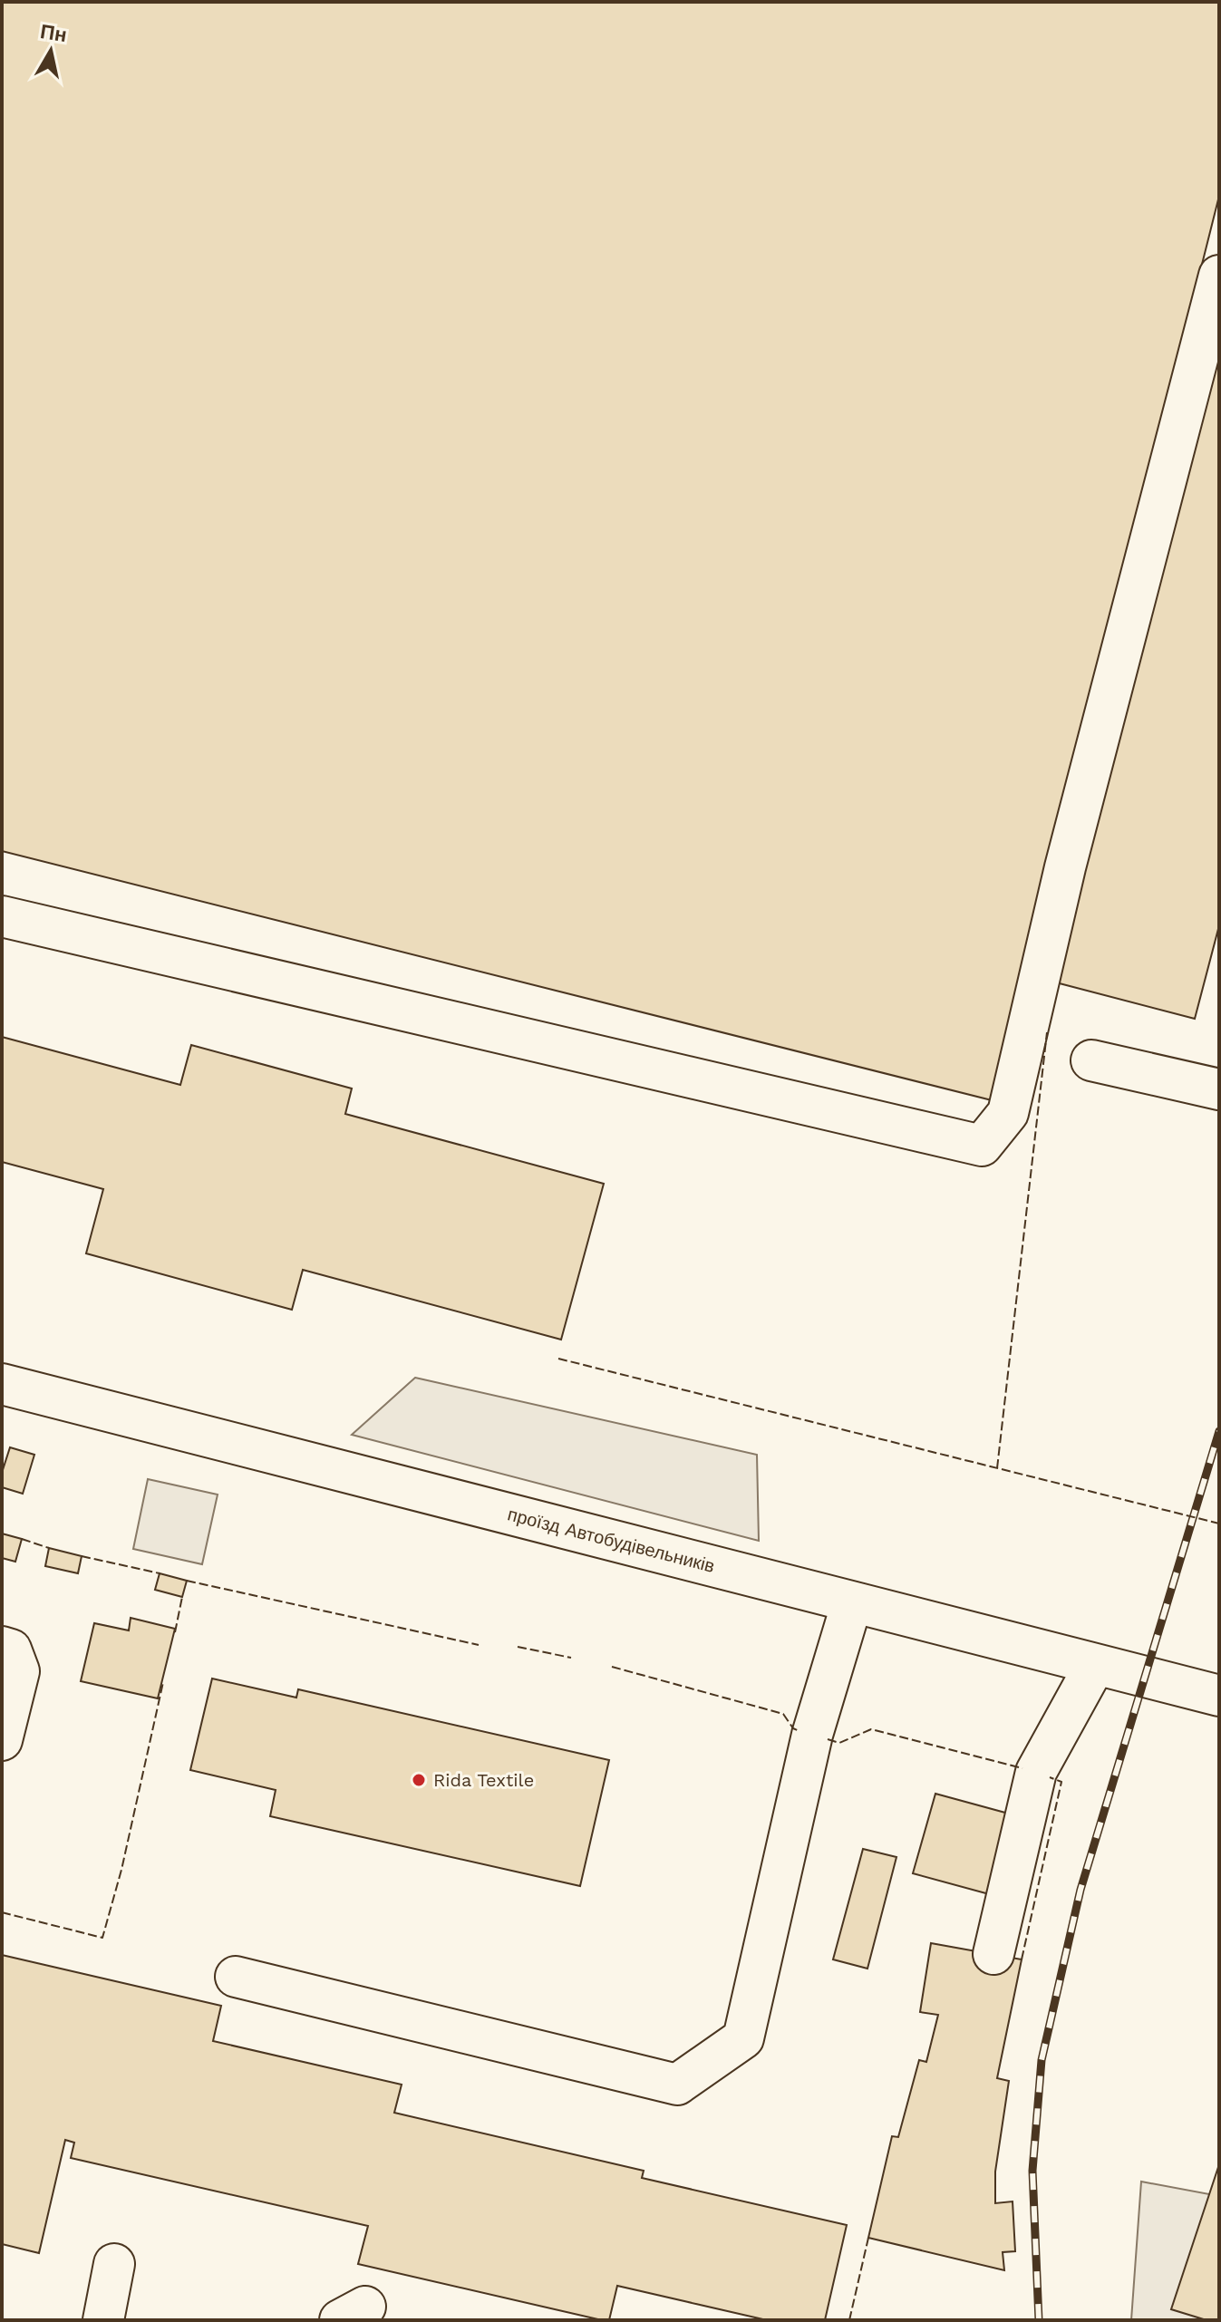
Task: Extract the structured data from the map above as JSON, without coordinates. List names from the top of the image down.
{
  "streets": {
    "street": ["проїзд Автобудівельників"]
  },
  "places": ["Rida Textile"],
  "north": "top"
}
